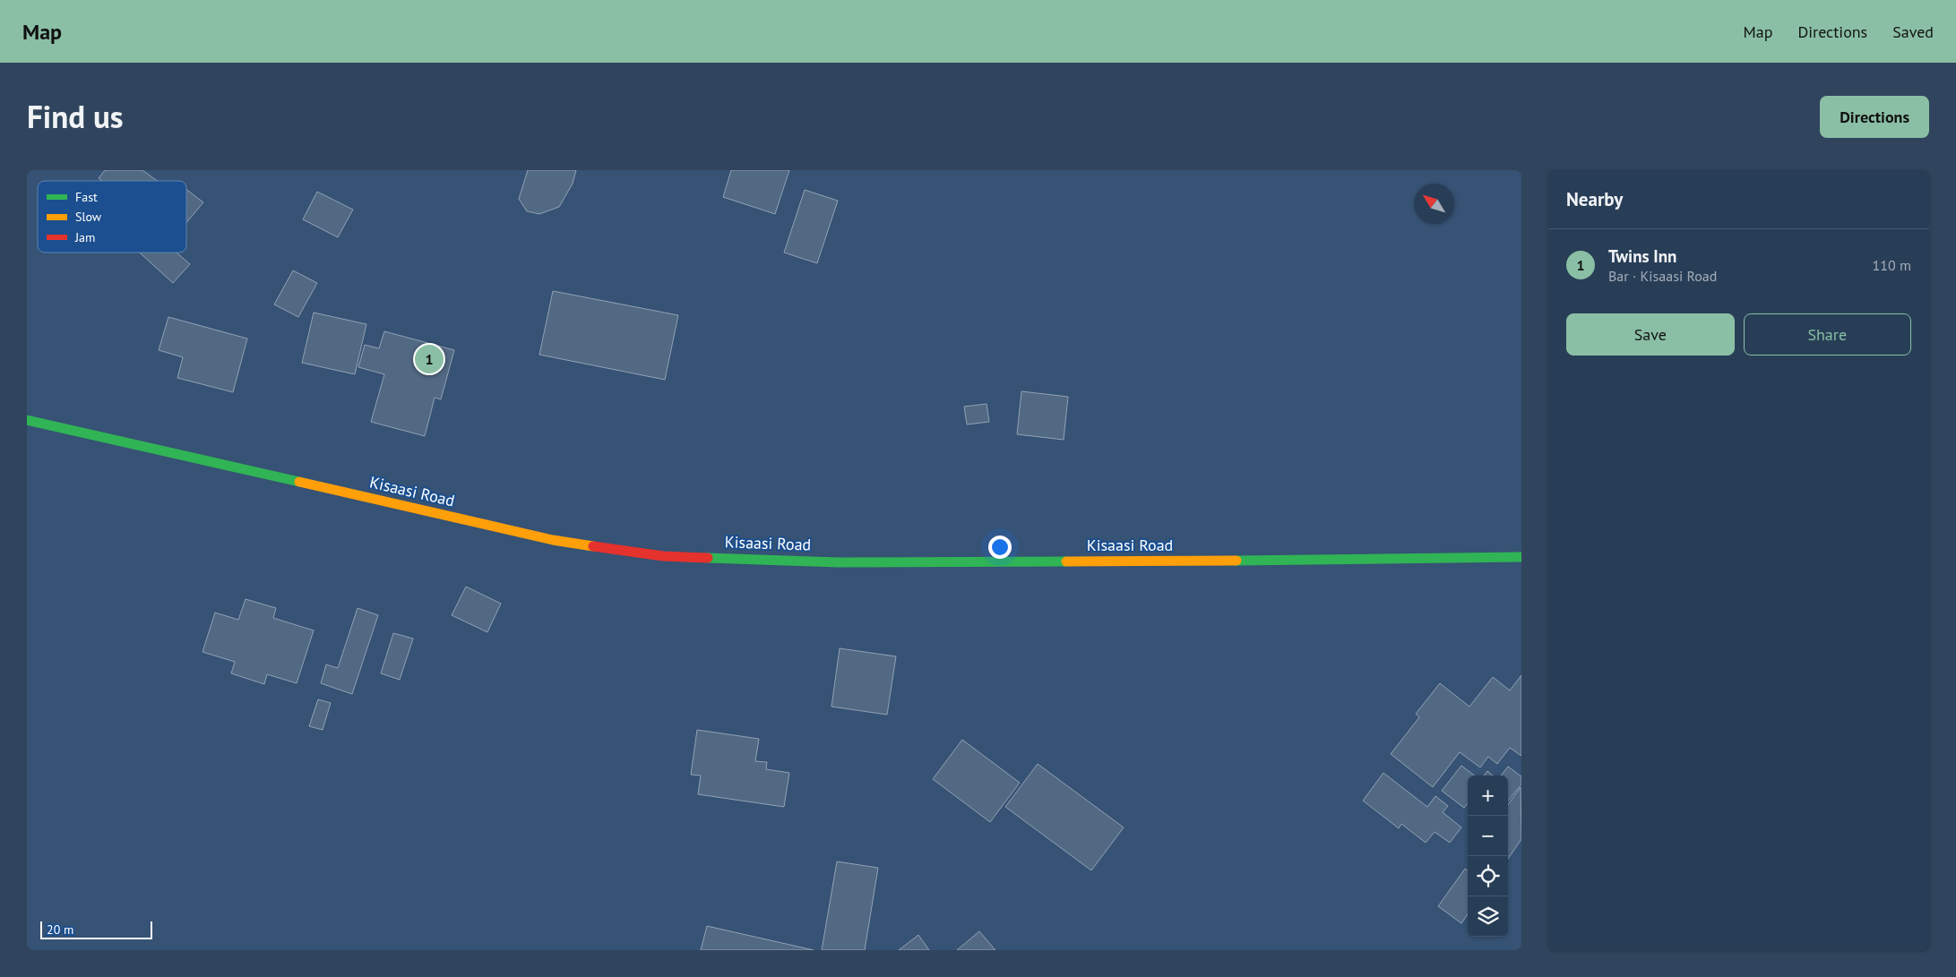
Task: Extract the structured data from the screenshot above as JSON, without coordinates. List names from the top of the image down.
{
  "streets": {
    "main road": ["Kisaasi Road"]
  },
  "legend": ["Fast", "Slow", "Jam"],
  "scale_bar": "20 m",
  "north": "top left",
  "page": {
    "header": "Map",
    "nav": ["Map", "Directions", "Saved"],
    "title": "Find us",
    "buttons": [
      "Directions",
      ["Save", "Share"]
    ],
    "heading": "Nearby",
    "list": [
      {
        "mark": "1",
        "name": "Twins Inn",
        "note": "Bar · Kisaasi Road",
        "value": "110 m"
      }
    ],
    "pins": "1",
    "map_buttons": ["+", "−"],
    "scale": "20 m"
  }
}
